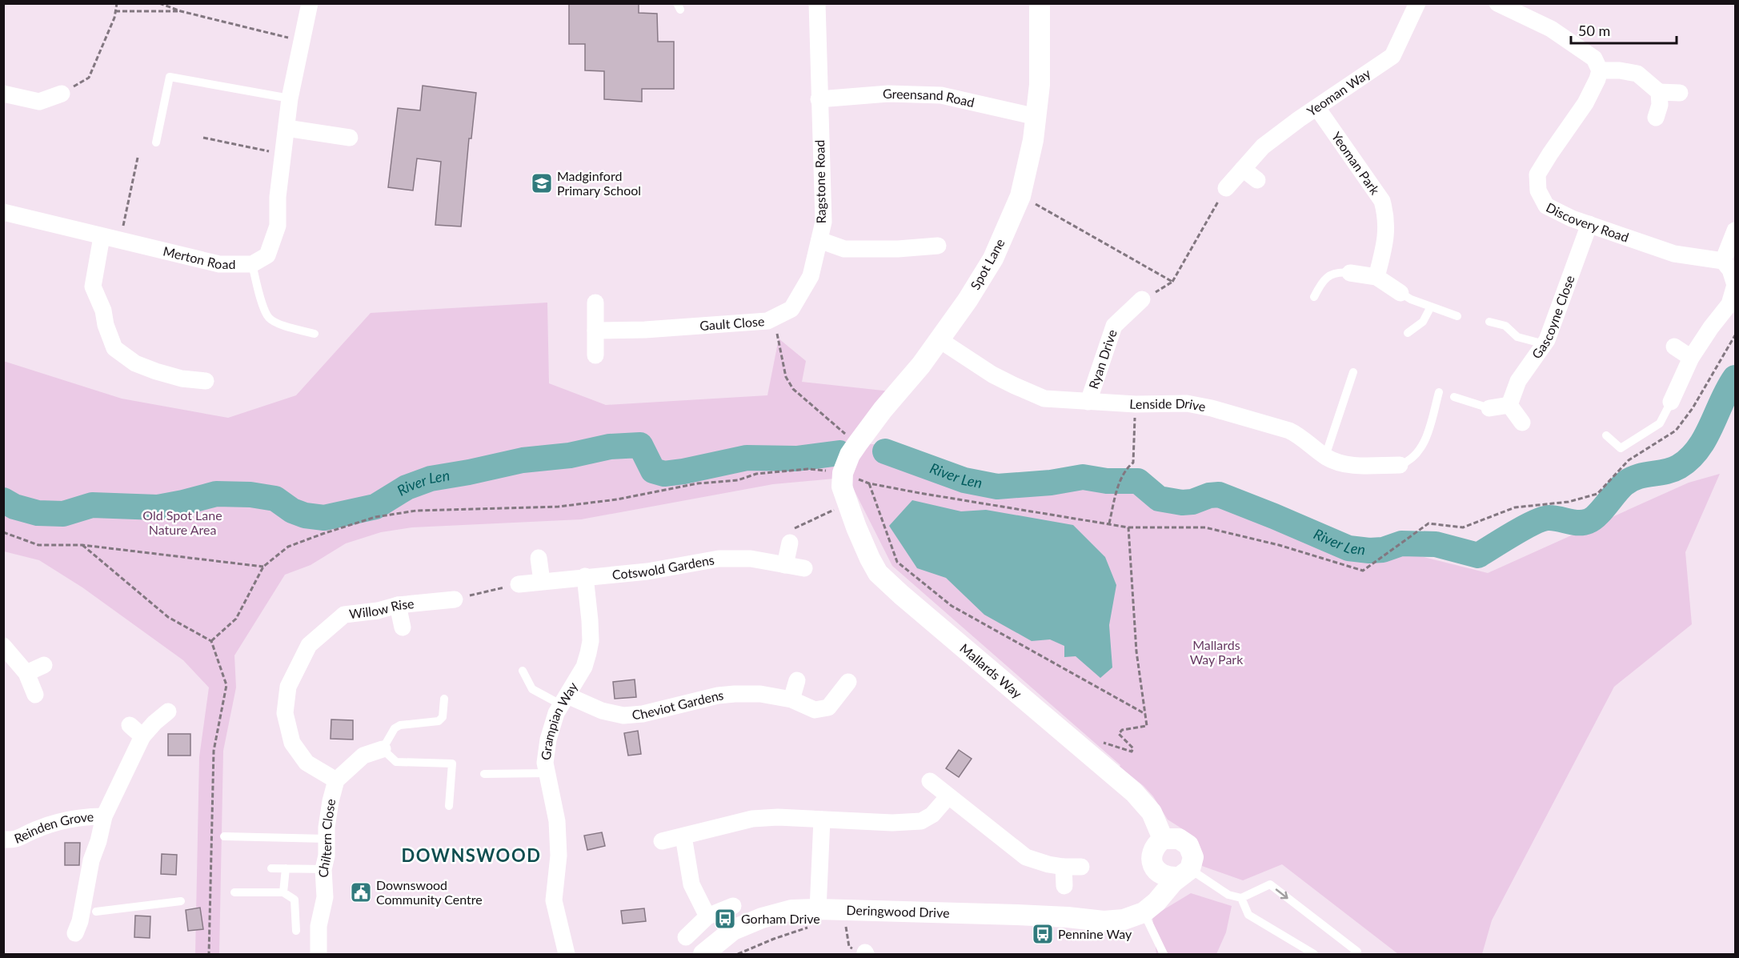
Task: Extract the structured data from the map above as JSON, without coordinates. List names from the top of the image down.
{
  "streets": {
    "street": [
      "Yeoman Way",
      "Greensand Road",
      "Yeoman Park",
      "Ragstone Road",
      "Discovery Road",
      "Merton Road",
      "Spot Lane",
      "Gascoyne Close",
      "Gault Close",
      "Ryan Drive",
      "Lenside Drive",
      "Cotswold Gardens",
      "Willow Rise",
      "Mallards Way",
      "Cheviot Gardens",
      "Grampian Way",
      "Reinden Grove",
      "Chiltern Close",
      "Deringwood Drive"
    ]
  },
  "crossings": [
    ["Yeoman Way", "Yeoman Park"],
    ["Greensand Road", "Ragstone Road"],
    ["Greensand Road", "Spot Lane"],
    ["Ragstone Road", "Gault Close"],
    ["Discovery Road", "Gascoyne Close"],
    ["Spot Lane", "Lenside Drive"],
    ["Spot Lane", "Mallards Way"],
    ["Ryan Drive", "Lenside Drive"],
    ["Cotswold Gardens", "Grampian Way"],
    ["Willow Rise", "Chiltern Close"],
    ["Mallards Way", "Deringwood Drive"],
    ["Cheviot Gardens", "Grampian Way"]
  ],
  "districts": ["DOWNSWOOD"],
  "water": ["River Len"],
  "parks": ["Old Spot Lane Nature Area", "Mallards Way Park"],
  "places": {
    "school or university": ["Madginford Primary School"],
    "public building": ["Downswood Community Centre"],
    "bus stop": ["Gorham Drive", "Pennine Way"]
  },
  "scale_bar": "50 m"
}
